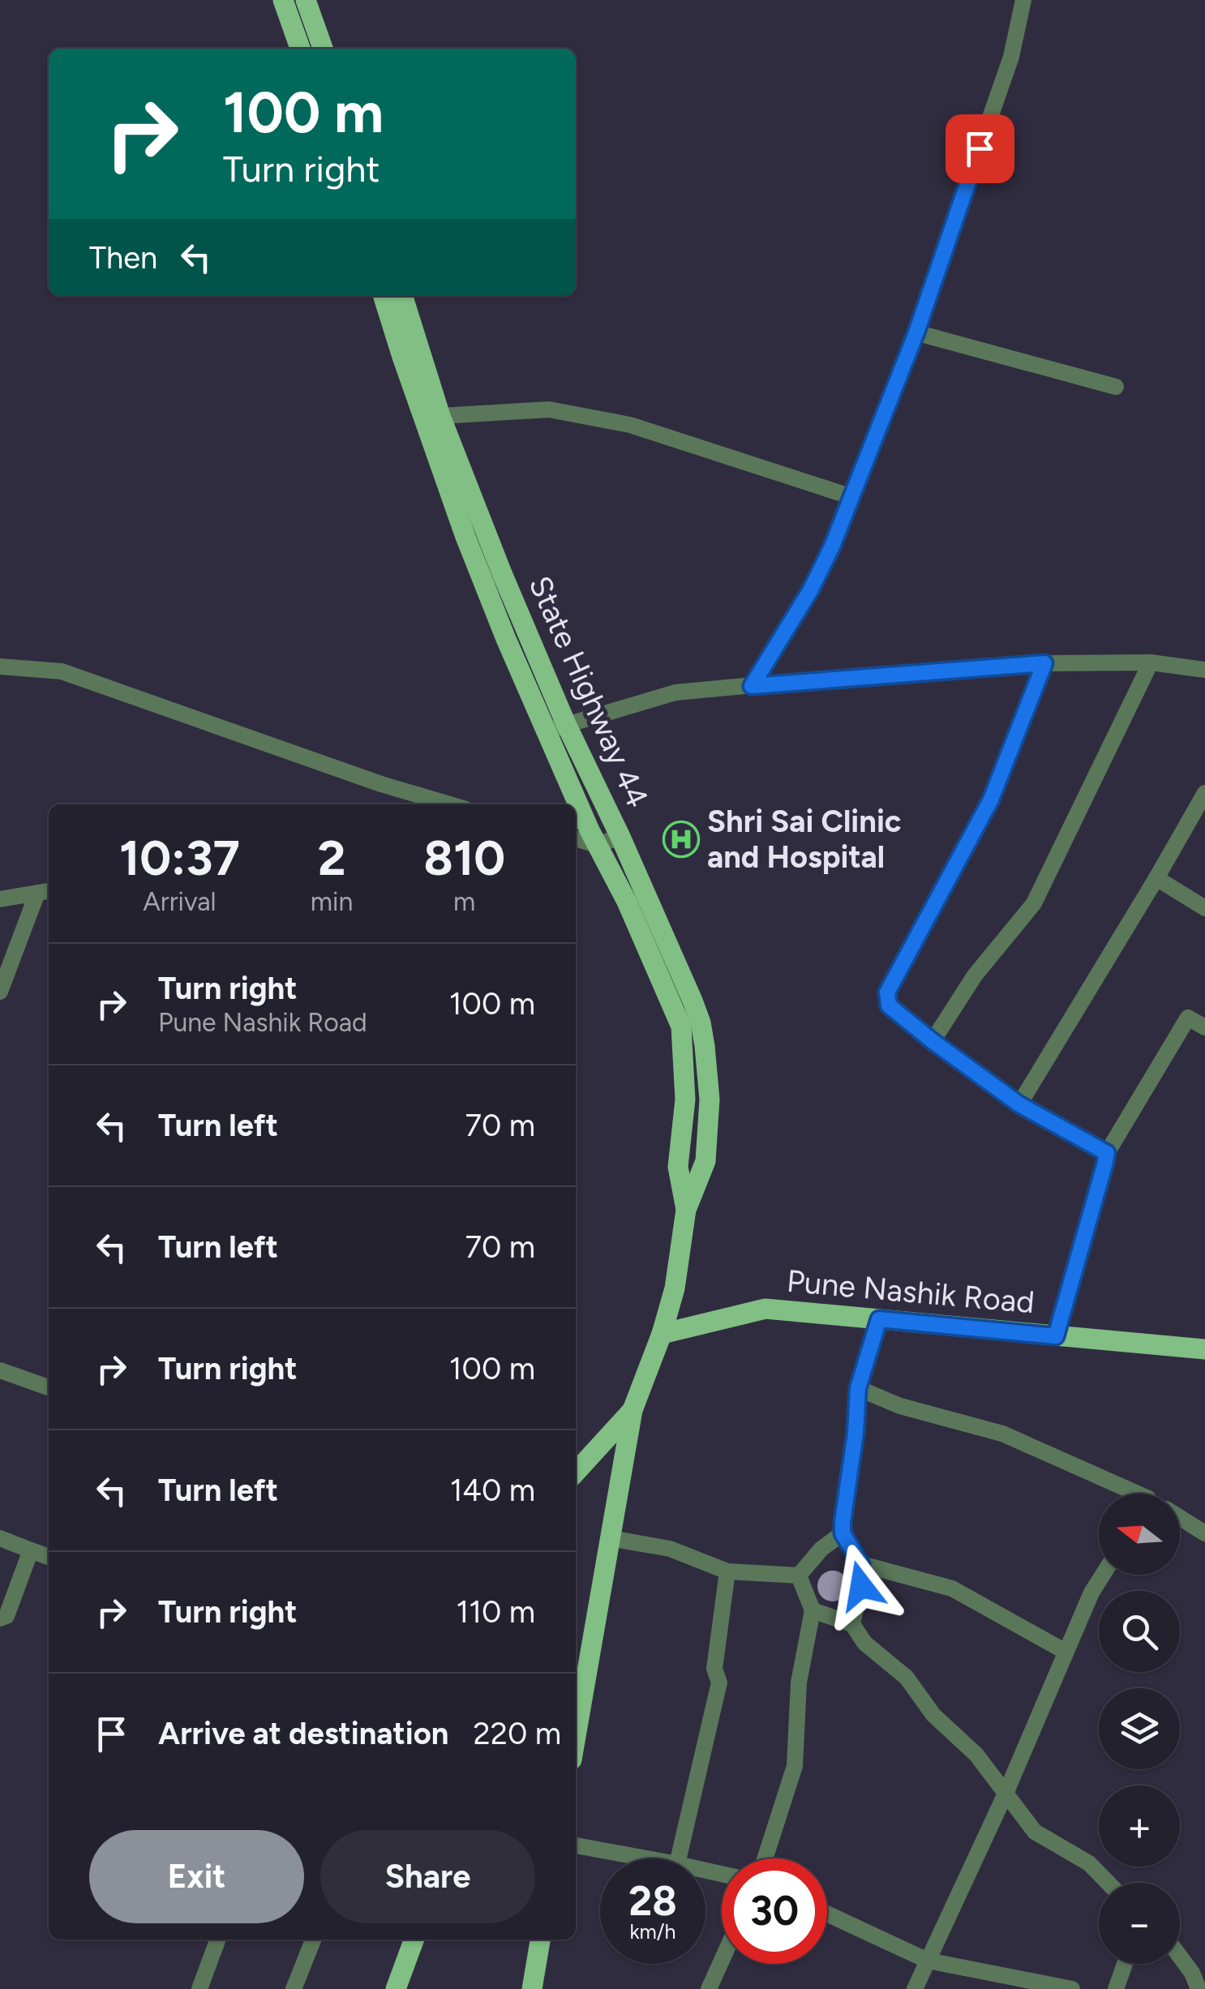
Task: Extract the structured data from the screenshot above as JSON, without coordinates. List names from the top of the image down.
{
  "streets": {
    "main road": ["State Highway 44", "Pune Nashik Road"]
  },
  "crossings": [
    ["State Highway 44", "Pune Nashik Road"]
  ],
  "places": {
    "hospital": ["Shri Sai Clinic and Hospital"]
  },
  "north": "left",
  "page": {
    "turn": ["100 m", "Turn right"],
    "then": "Then",
    "eta": [
      "10:37",
      "Arrival",
      "2",
      "min",
      "810",
      "m"
    ],
    "list": [
      {
        "name": "Turn right",
        "note": "Pune Nashik Road",
        "value": "100 m"
      },
      {
        "name": "Turn left",
        "value": "70 m"
      },
      {
        "name": "Turn left",
        "value": "70 m"
      },
      {
        "name": "Turn right",
        "value": "100 m"
      },
      {
        "name": "Turn left",
        "value": "140 m"
      },
      {
        "name": "Turn right",
        "value": "110 m"
      },
      {
        "name": "Arrive at destination",
        "value": "220 m"
      }
    ],
    "map_buttons": ["+", "−"],
    "buttons": ["Exit", "Share"],
    "speed": "28 km/h",
    "limit": "30"
  }
}
